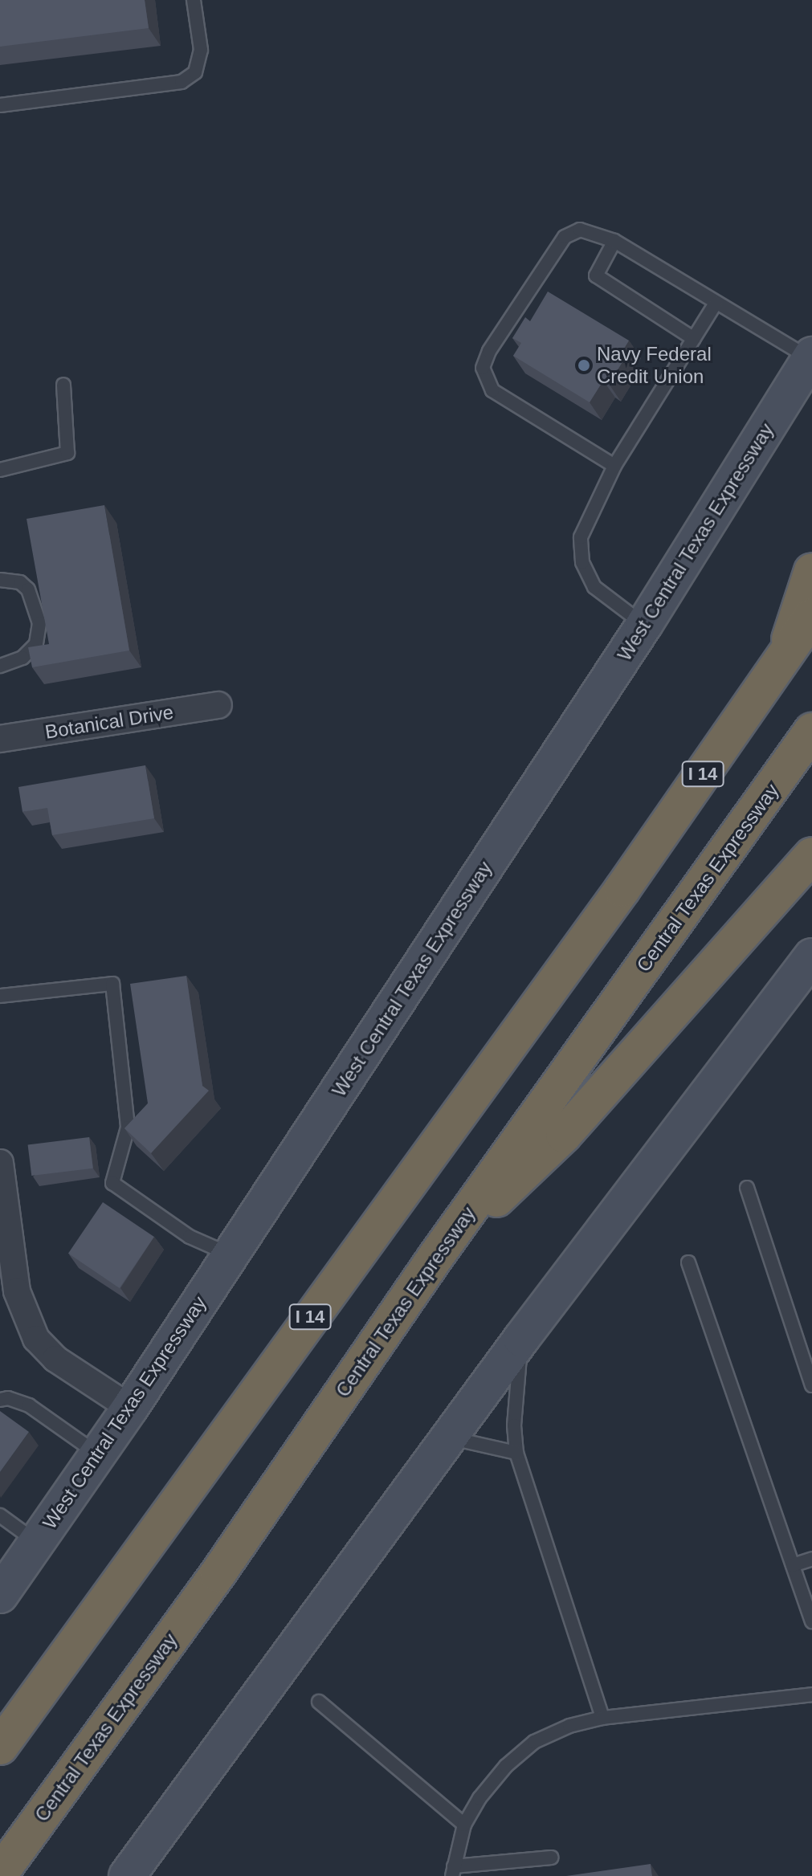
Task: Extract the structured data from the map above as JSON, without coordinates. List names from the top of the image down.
{
  "streets": {
    "highway": ["I 14", "Central Texas Expressway"],
    "main road": ["West Central Texas Expressway"],
    "street": ["Botanical Drive"]
  },
  "places": ["Navy Federal Credit Union"]
}
